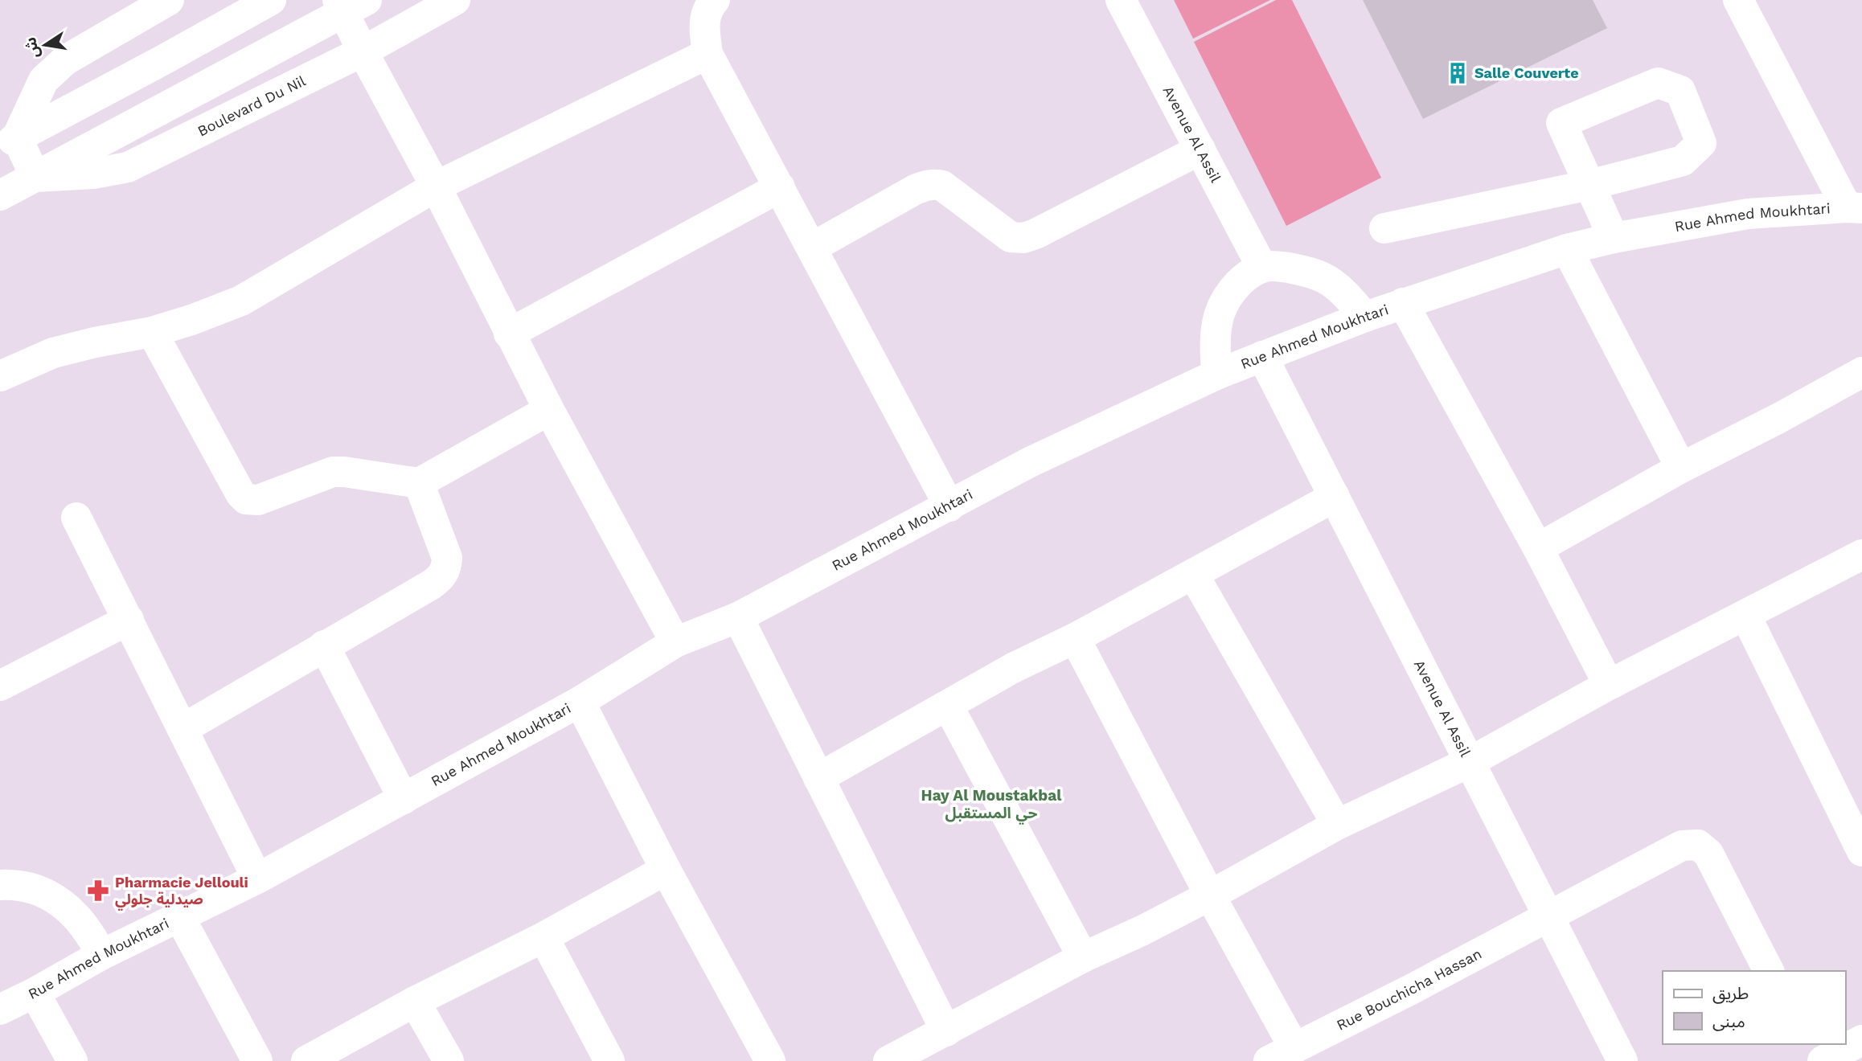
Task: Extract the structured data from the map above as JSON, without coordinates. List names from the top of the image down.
{
  "streets": {
    "street": [
      "Boulevard Du Nil",
      "Avenue Al Assil",
      "Rue Ahmed Moukhtari",
      "Rue Bouchicha Hassan"
    ]
  },
  "crossings": [
    ["Avenue Al Assil", "Rue Ahmed Moukhtari"],
    ["Avenue Al Assil", "Rue Bouchicha Hassan"]
  ],
  "districts": ["Hay Al Moustakbal حي المستقبل"],
  "places": {
    "building": ["Salle Couverte"],
    "pharmacy": ["Pharmacie Jellouli صيدلية جلولي"]
  },
  "legend": ["طريق", "مبنى"],
  "north": "left"
}
